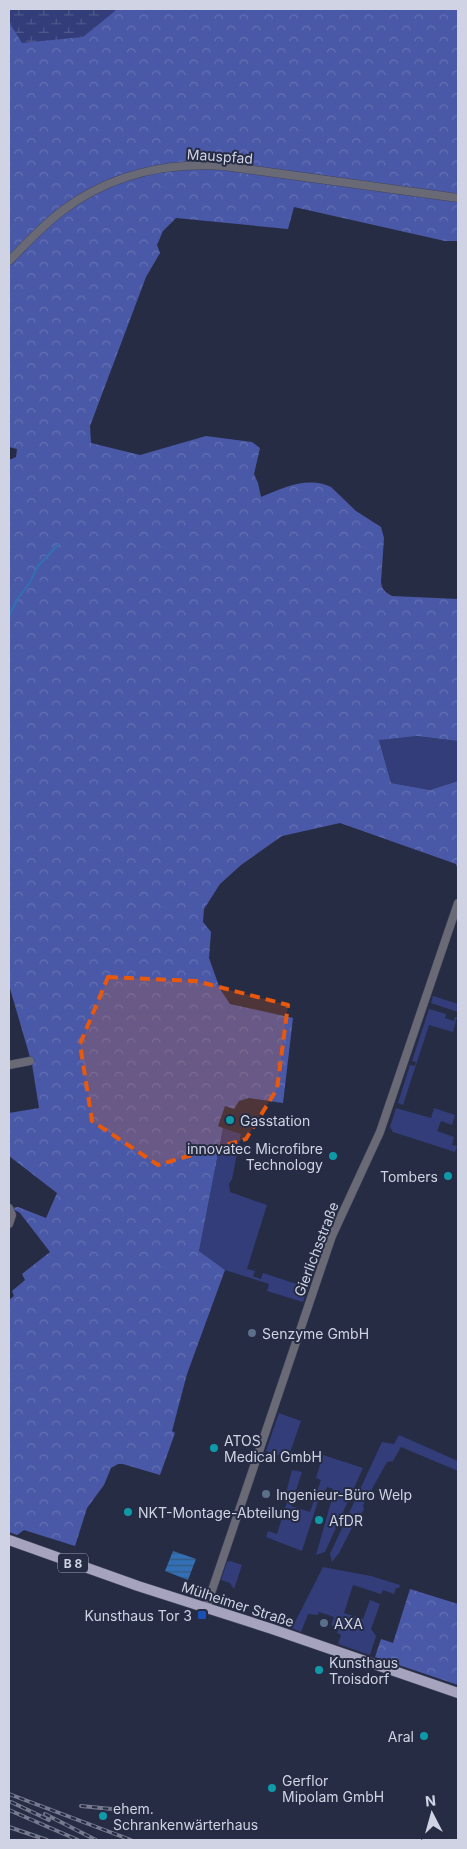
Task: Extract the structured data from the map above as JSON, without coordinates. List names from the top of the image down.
{
  "streets": {
    "main road": ["B 8", "Mülheimer Straße"],
    "street": ["Mauspfad", "Gierlichsstraße"]
  },
  "crossings": [
    ["Gierlichsstraße", "Mülheimer Straße"]
  ],
  "places": {
    "other": [
      "Gasstation",
      "innovatec Microfibre Technology",
      "Tombers",
      "Senzyme GmbH",
      "ATOS Medical GmbH",
      "Ingenieur-Büro Welp",
      "NKT-Montage-Abteilung",
      "AfDR",
      "AXA",
      "Kunsthaus Troisdorf",
      "Aral",
      "Gerflor Mipolam GmbH",
      "ehem. Schrankenwärterhaus"
    ],
    "transit": ["Kunsthaus Tor 3"]
  },
  "north": "top"
}
